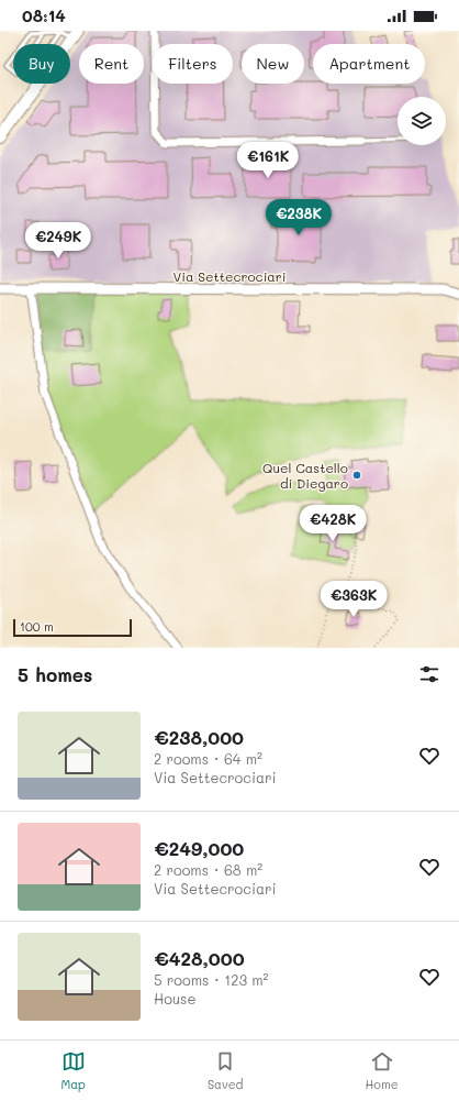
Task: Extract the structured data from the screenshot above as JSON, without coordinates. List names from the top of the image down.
{
  "streets": {
    "main road": ["Via Settecrociari"]
  },
  "places": ["Quel Castello di Diegaro"],
  "scale_bar": "100 m",
  "page": {
    "status": "08:14",
    "chip": [
      "Buy",
      "Rent",
      "Filters",
      "New",
      "Apartment"
    ],
    "price": [
      "€161K",
      "€238K",
      "€249K",
      "€428K",
      "€363K"
    ],
    "scale": "100 m",
    "heading": "5 homes",
    "list": [
      {
        "name": "€238,000",
        "note": "2 rooms · 64 m² · Via Settecrociari"
      },
      {
        "name": "€249,000",
        "note": "2 rooms · 68 m² · Via Settecrociari"
      },
      {
        "name": "€428,000",
        "note": "5 rooms · 123 m² · House"
      }
    ],
    "tabs": ["Map", "Saved", "Home"]
  }
}
